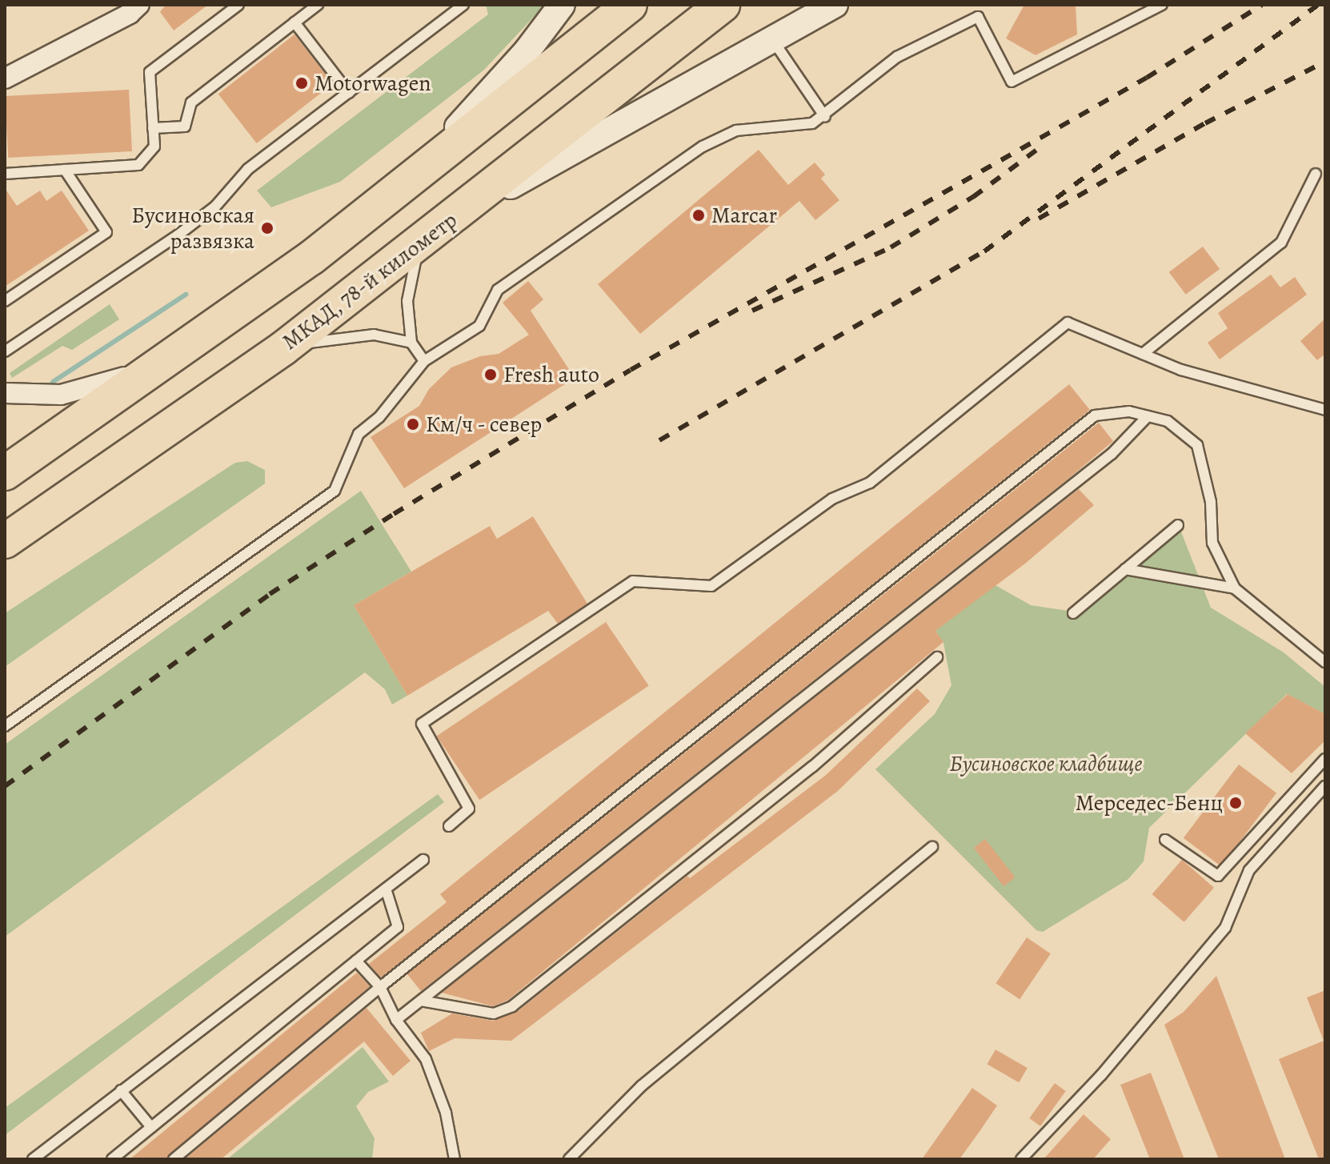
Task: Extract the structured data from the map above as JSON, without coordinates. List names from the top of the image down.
{
  "streets": {
    "highway": ["МКАД, 78-й километр"]
  },
  "parks": ["Бусиновское кладбище"],
  "places": [
    "Motorwagen",
    "Marcar",
    "Бусиновская развязка",
    "Fresh auto",
    "Км/ч - север",
    "Мерседес-Бенц"
  ]
}
